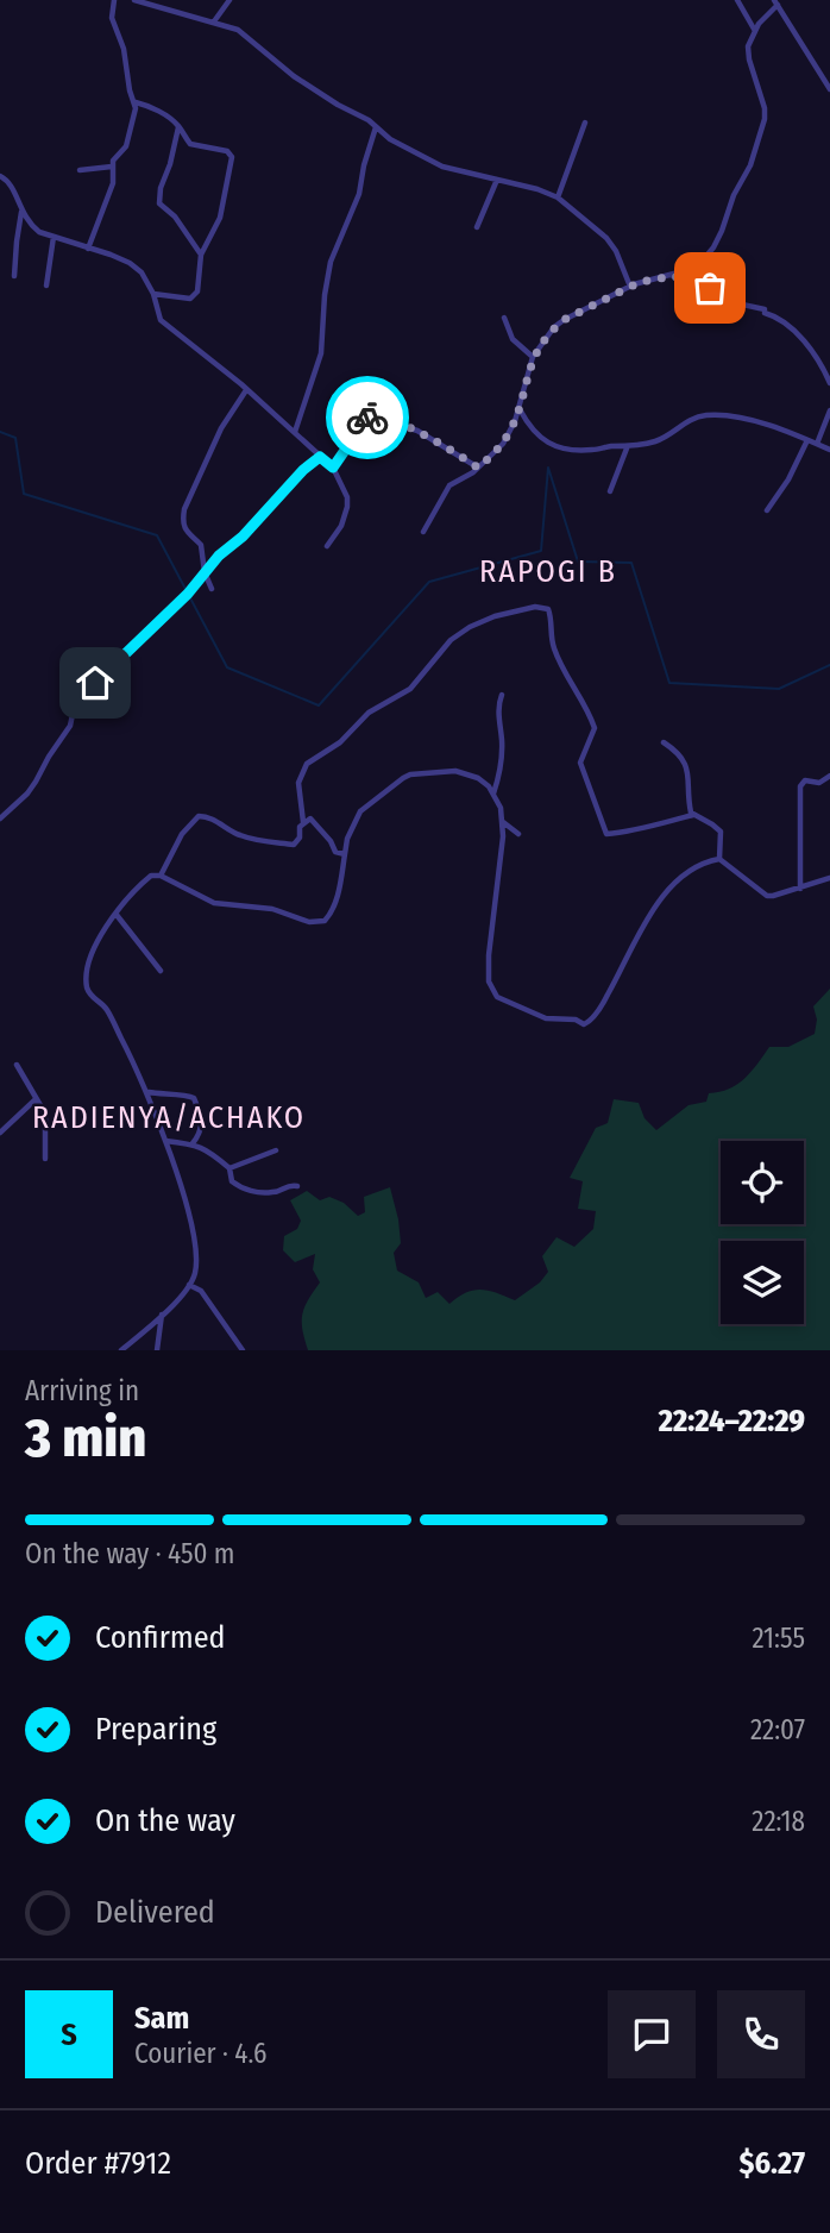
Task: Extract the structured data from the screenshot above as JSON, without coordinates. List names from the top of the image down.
{
  "districts": ["RAPOGI B", "RADIENYA/ACHAKO"],
  "page": {
    "heading": ["3 min", "Arriving in", "22:24–22:29"],
    "panel": [
      "Sam",
      "Courier · 4.6",
      "Order #7912",
      "$6.27"
    ],
    "bar": "On the way · 450 m",
    "list": [
      ["Confirmed", "21:55"],
      ["Preparing", "22:07"],
      ["On the way", "22:18"],
      "Delivered"
    ],
    "round": "S"
  }
}
